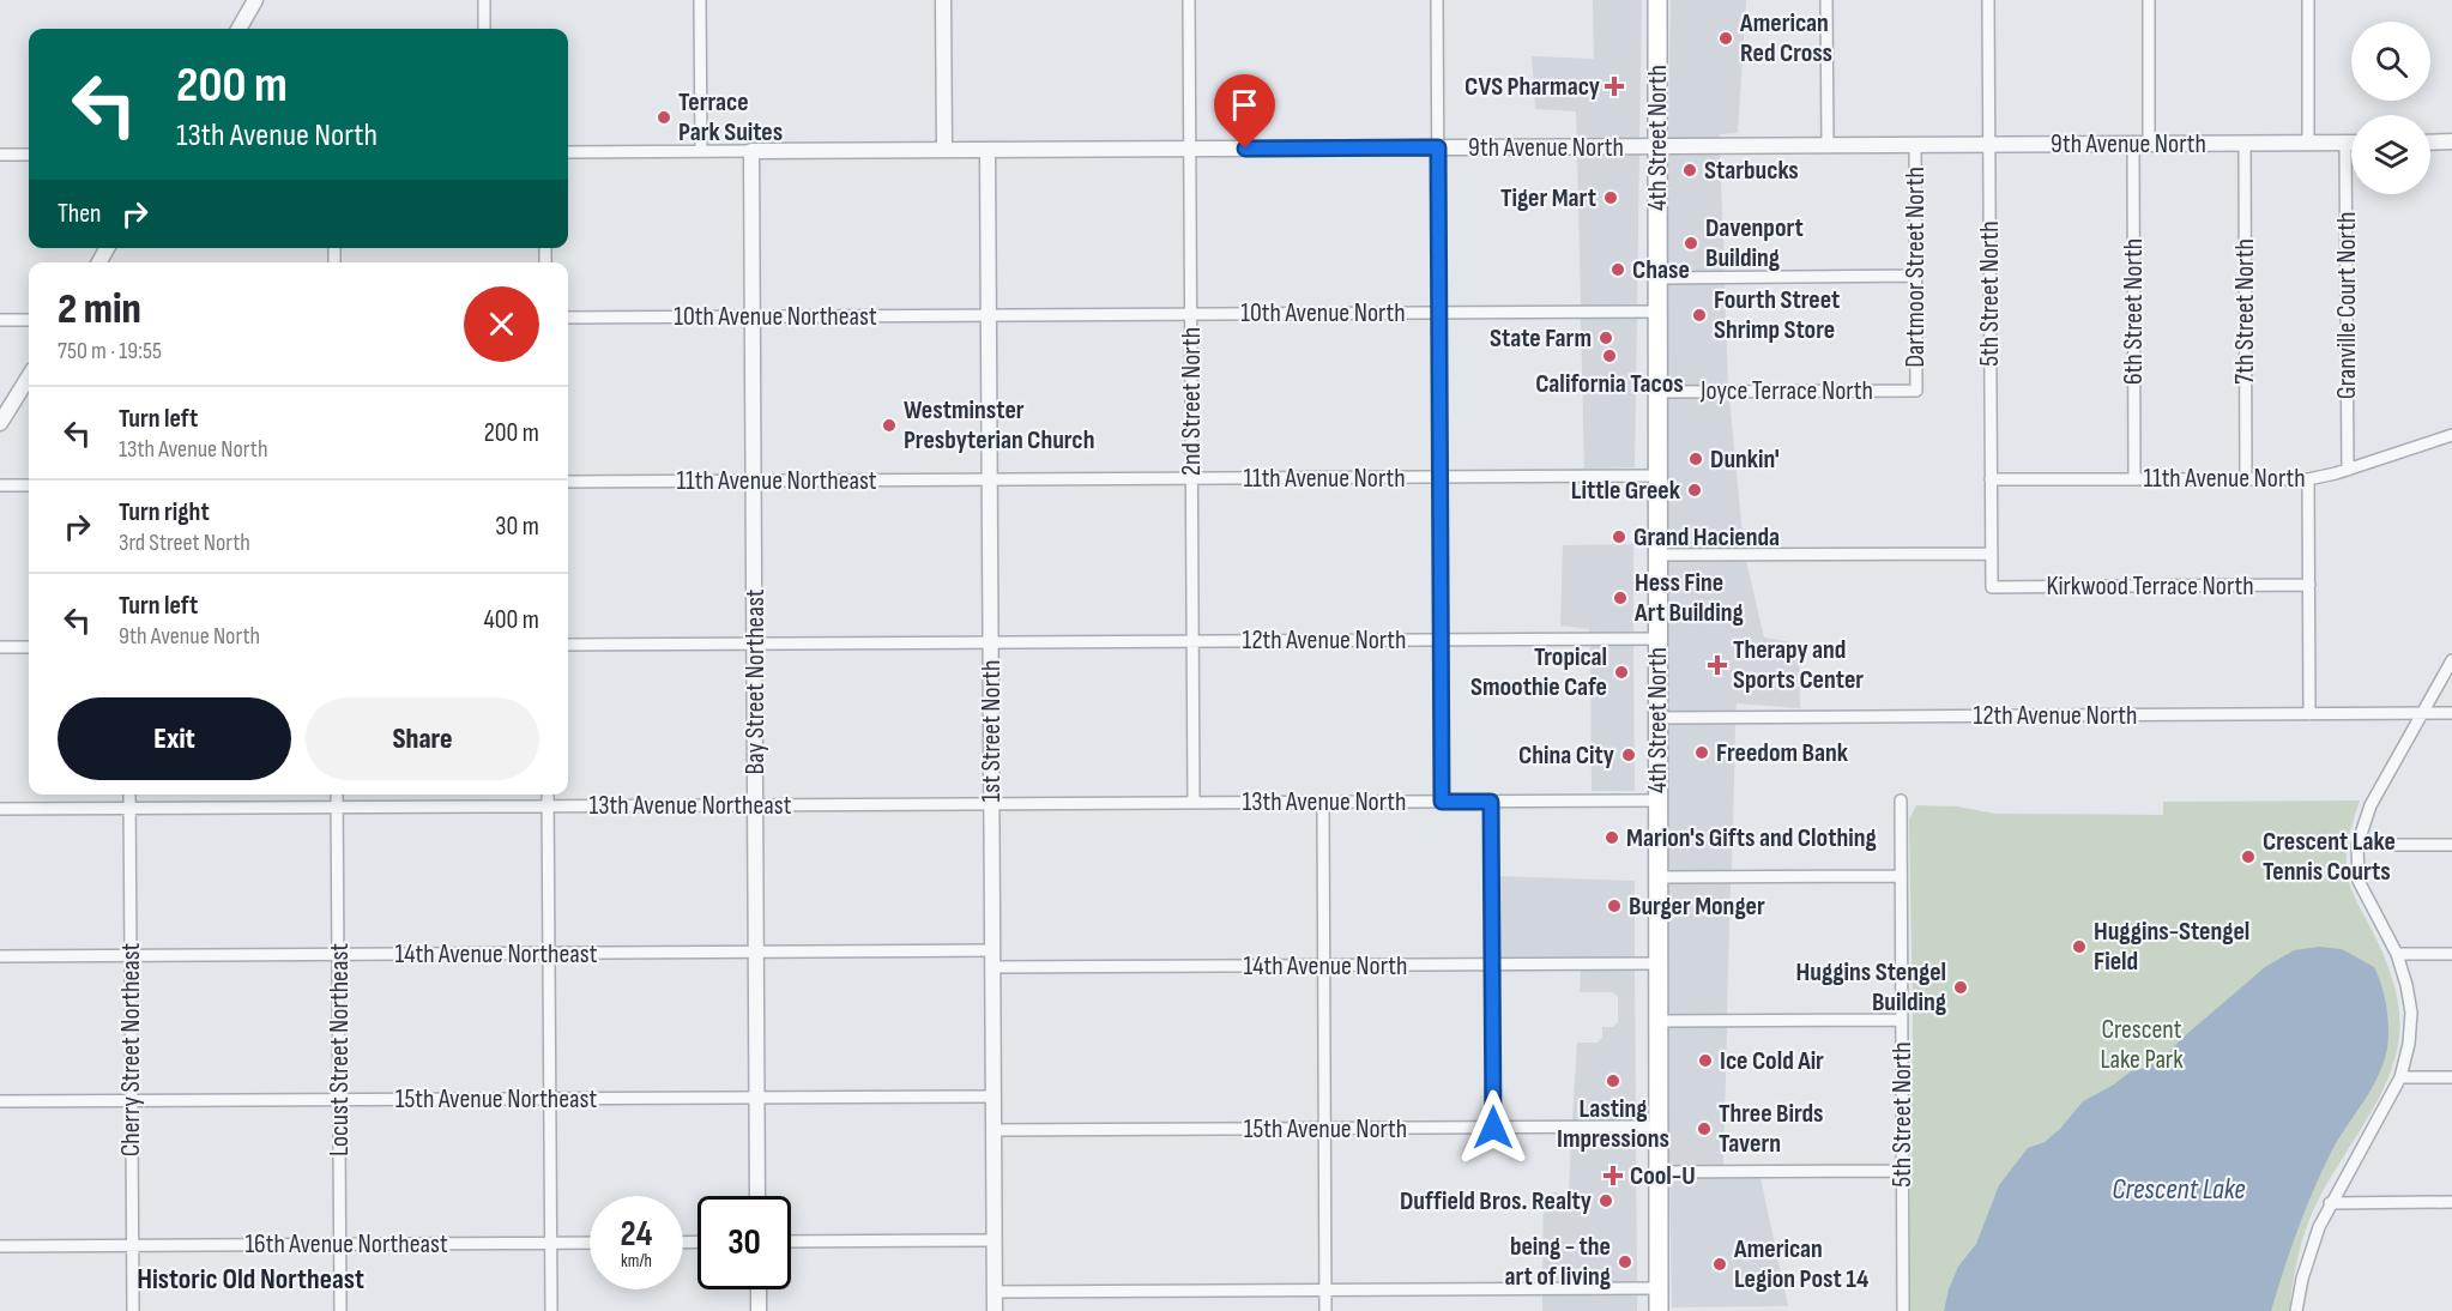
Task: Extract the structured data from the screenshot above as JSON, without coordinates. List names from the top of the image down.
{
  "streets": {
    "main road": ["4th Street North"],
    "street": [
      "9th Avenue North",
      "Dartmoor Street North",
      "5th Street North",
      "Granville Court North",
      "6th Street North",
      "7th Street North",
      "10th Avenue North",
      "10th Avenue Northeast",
      "Joyce Terrace North",
      "2nd Street North",
      "11th Avenue North",
      "11th Avenue Northeast",
      "Kirkwood Terrace North",
      "12th Avenue North",
      "Bay Street Northeast",
      "1st Street North",
      "13th Avenue North",
      "13th Avenue Northeast",
      "14th Avenue Northeast",
      "14th Avenue North",
      "Cherry Street Northeast",
      "Locust Street Northeast",
      "15th Avenue Northeast",
      "15th Avenue North",
      "16th Avenue Northeast"
    ]
  },
  "crossings": [
    ["4th Street North", "9th Avenue North"],
    ["4th Street North", "10th Avenue North"],
    ["4th Street North", "Joyce Terrace North"],
    ["4th Street North", "11th Avenue North"],
    ["4th Street North", "12th Avenue North"],
    ["4th Street North", "13th Avenue North"],
    ["4th Street North", "14th Avenue North"],
    ["4th Street North", "15th Avenue North"],
    ["9th Avenue North", "Dartmoor Street North"],
    ["9th Avenue North", "5th Street North"],
    ["9th Avenue North", "Granville Court North"],
    ["9th Avenue North", "6th Street North"],
    ["9th Avenue North", "7th Street North"],
    ["9th Avenue North", "2nd Street North"],
    ["9th Avenue North", "Bay Street Northeast"],
    ["9th Avenue North", "1st Street North"],
    ["Dartmoor Street North", "Joyce Terrace North"],
    ["5th Street North", "11th Avenue North"],
    ["5th Street North", "Kirkwood Terrace North"],
    ["Granville Court North", "11th Avenue North"],
    ["6th Street North", "11th Avenue North"],
    ["7th Street North", "11th Avenue North"],
    ["10th Avenue North", "10th Avenue Northeast"],
    ["10th Avenue North", "2nd Street North"],
    ["10th Avenue North", "1st Street North"],
    ["10th Avenue Northeast", "Bay Street Northeast"],
    ["10th Avenue Northeast", "1st Street North"],
    ["2nd Street North", "11th Avenue North"],
    ["2nd Street North", "12th Avenue North"],
    ["2nd Street North", "13th Avenue North"],
    ["11th Avenue North", "11th Avenue Northeast"],
    ["11th Avenue North", "1st Street North"],
    ["11th Avenue Northeast", "Bay Street Northeast"],
    ["11th Avenue Northeast", "1st Street North"],
    ["12th Avenue North", "Bay Street Northeast"],
    ["12th Avenue North", "1st Street North"],
    ["Bay Street Northeast", "13th Avenue Northeast"],
    ["Bay Street Northeast", "14th Avenue Northeast"],
    ["Bay Street Northeast", "15th Avenue Northeast"],
    ["1st Street North", "13th Avenue North"],
    ["1st Street North", "13th Avenue Northeast"],
    ["1st Street North", "14th Avenue Northeast"],
    ["1st Street North", "14th Avenue North"],
    ["1st Street North", "15th Avenue Northeast"],
    ["1st Street North", "15th Avenue North"],
    ["13th Avenue North", "13th Avenue Northeast"],
    ["13th Avenue Northeast", "Cherry Street Northeast"],
    ["13th Avenue Northeast", "Locust Street Northeast"],
    ["14th Avenue Northeast", "Cherry Street Northeast"],
    ["14th Avenue Northeast", "Locust Street Northeast"],
    ["Cherry Street Northeast", "15th Avenue Northeast"],
    ["Cherry Street Northeast", "16th Avenue Northeast"],
    ["Locust Street Northeast", "15th Avenue Northeast"],
    ["Locust Street Northeast", "16th Avenue Northeast"]
  ],
  "districts": ["Historic Old Northeast"],
  "water": ["Crescent Lake"],
  "parks": ["Crescent Lake Park"],
  "places": {
    "other": [
      "American Red Cross",
      "Terrace Park Suites",
      "Starbucks",
      "Tiger Mart",
      "Davenport Building",
      "Chase",
      "Fourth Street Shrimp Store",
      "State Farm",
      "California Tacos",
      "Westminster Presbyterian Church",
      "Dunkin'",
      "Little Greek",
      "Grand Hacienda",
      "Hess Fine Art Building",
      "Tropical Smoothie Cafe",
      "Freedom Bank",
      "China City",
      "Marion's Gifts and Clothing",
      "Crescent Lake Tennis Courts",
      "Burger Monger",
      "Huggins-Stengel Field",
      "Huggins Stengel Building",
      "Ice Cold Air",
      "Lasting Impressions",
      "Three Birds Tavern",
      "Duffield Bros. Realty",
      "being - the art of living",
      "American Legion Post 14"
    ],
    "health": ["CVS Pharmacy", "Therapy and Sports Center", "Cool-U"]
  },
  "page": {
    "turn": ["200 m", "13th Avenue North"],
    "then": "Then",
    "heading": ["2 min", "750 m · 19:55"],
    "list": [
      {
        "name": "Turn left",
        "note": "13th Avenue North",
        "value": "200 m"
      },
      {
        "name": "Turn right",
        "note": "3rd Street North",
        "value": "30 m"
      },
      {
        "name": "Turn left",
        "note": "9th Avenue North",
        "value": "400 m"
      }
    ],
    "buttons": ["Exit", "Share"],
    "speed": "24 km/h",
    "limit": "30"
  }
}
